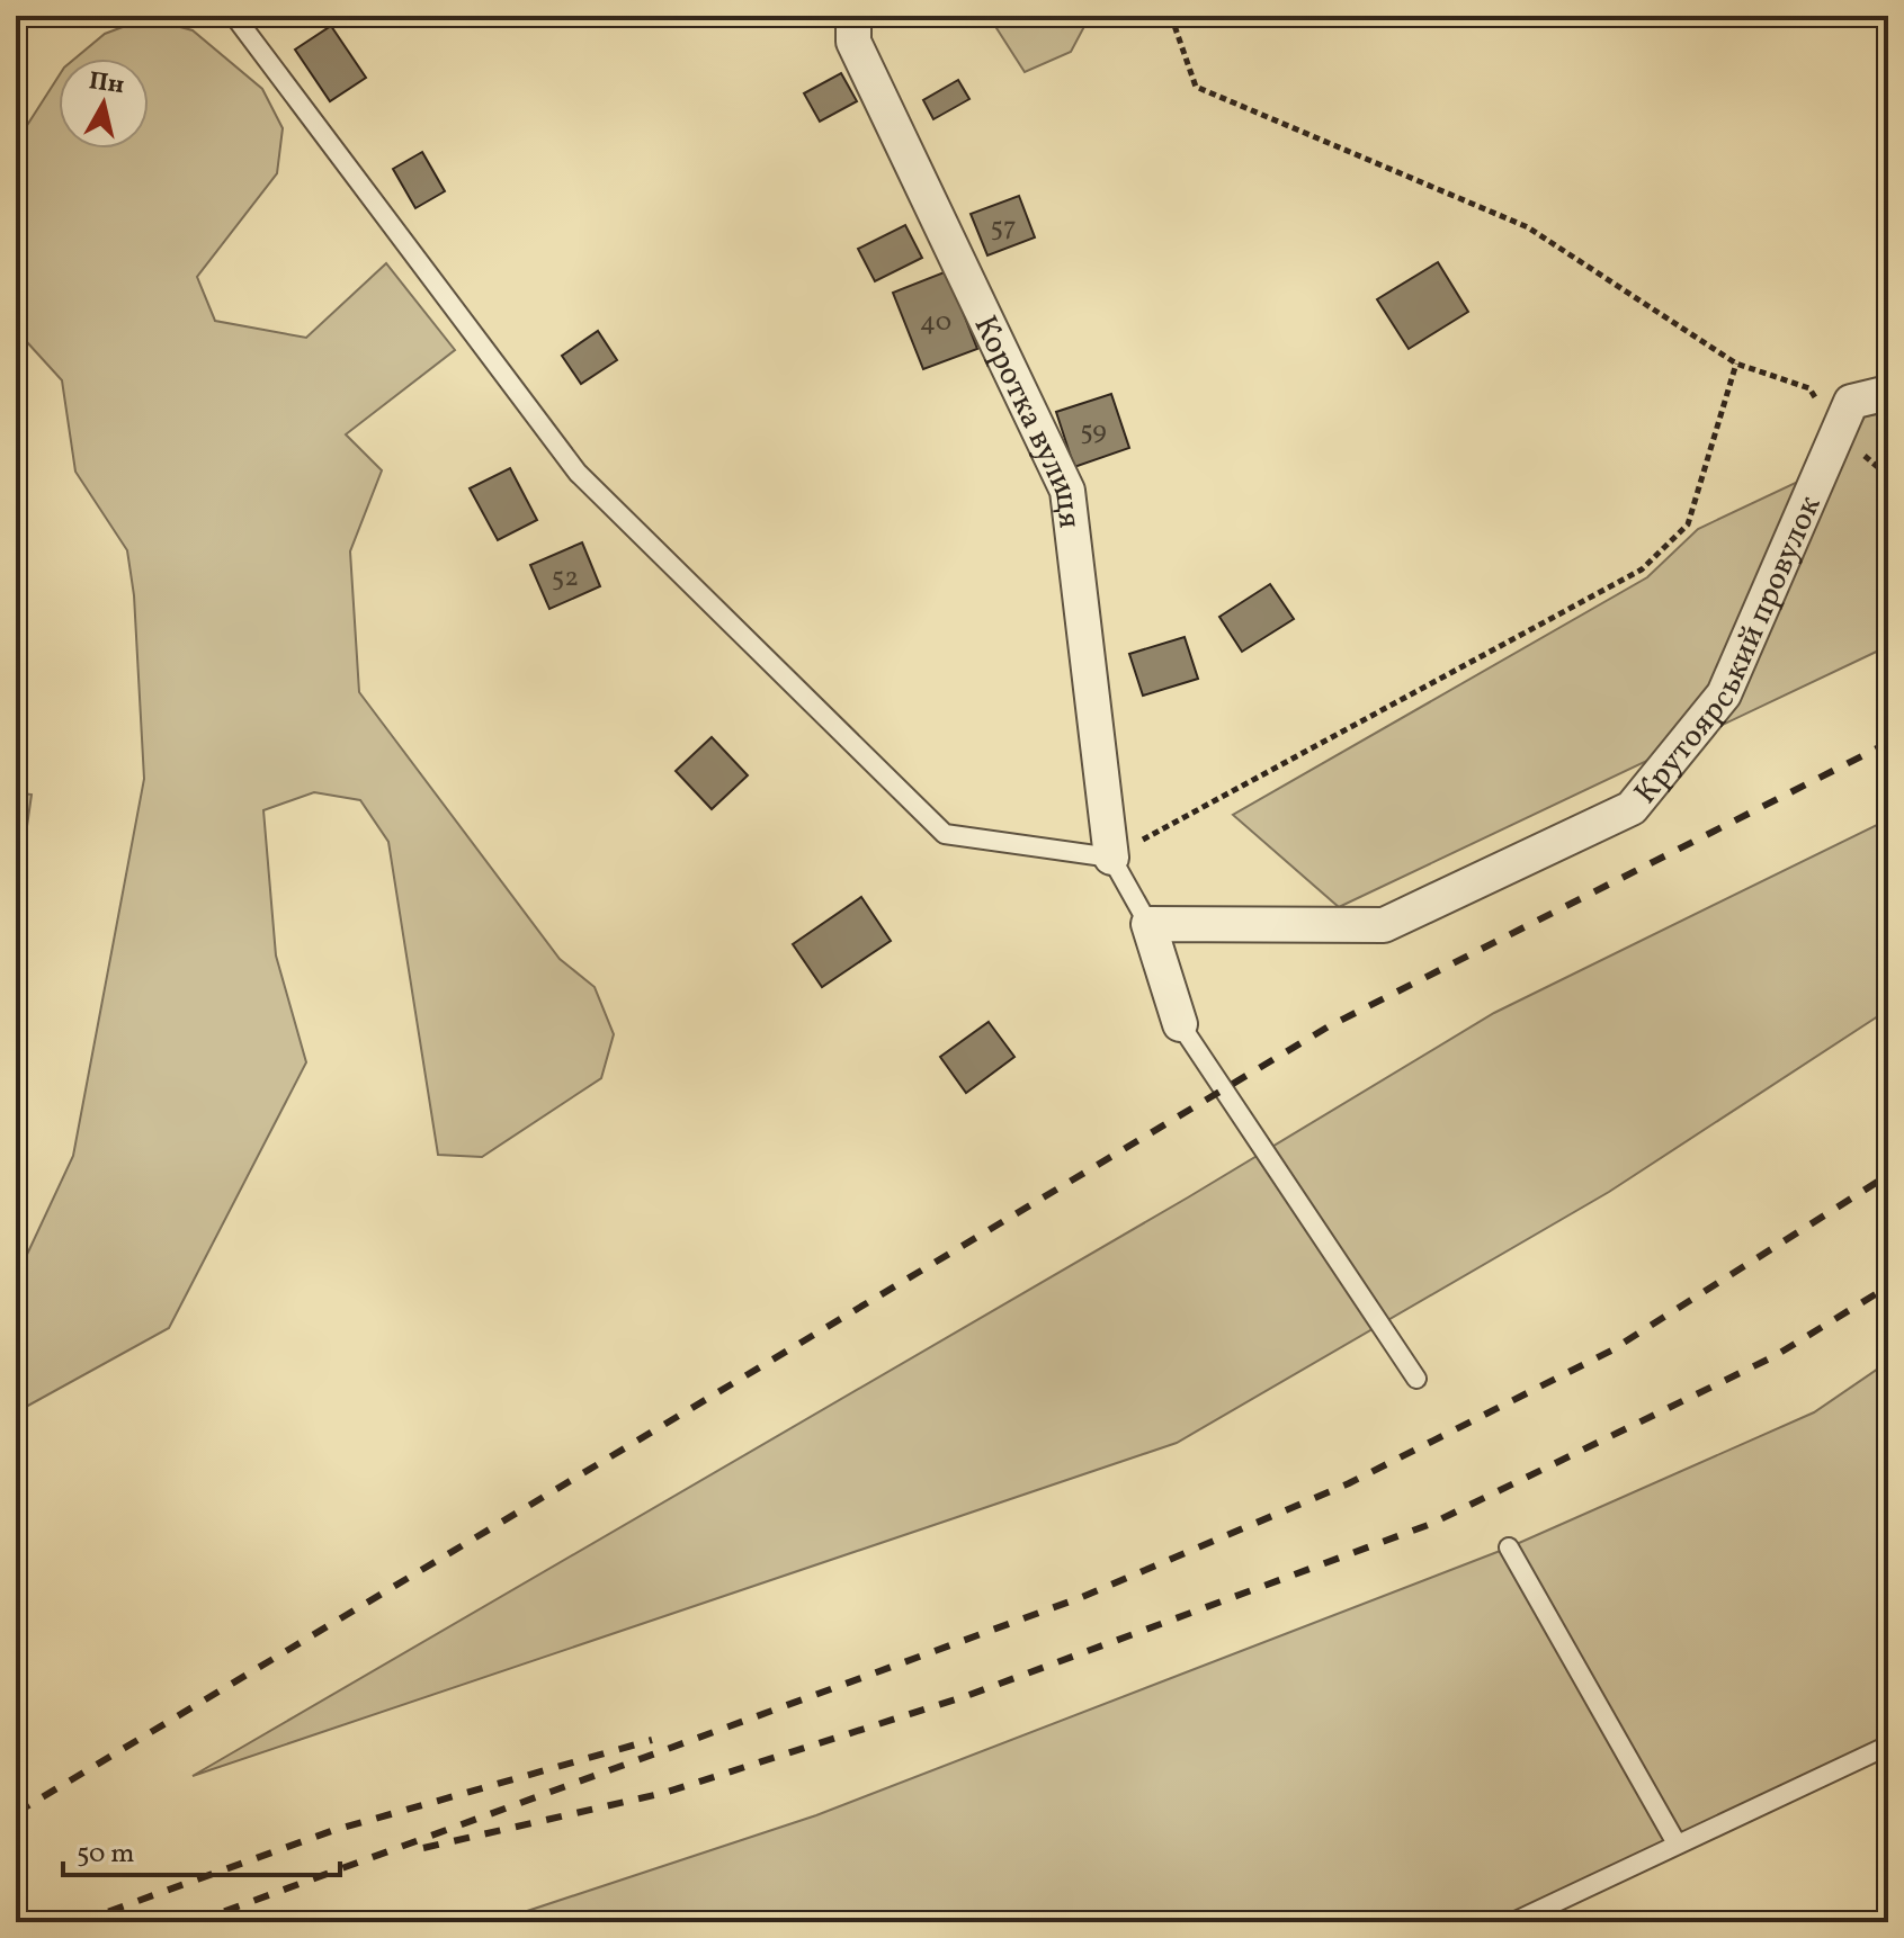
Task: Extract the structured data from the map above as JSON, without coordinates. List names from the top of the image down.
{
  "streets": {
    "street": ["Коротка вулиця", "Крутоярський провулок"]
  },
  "house_numbers": [
    "57",
    "40",
    "59",
    "52"
  ],
  "scale_bar": "50 m",
  "north": "top"
}
